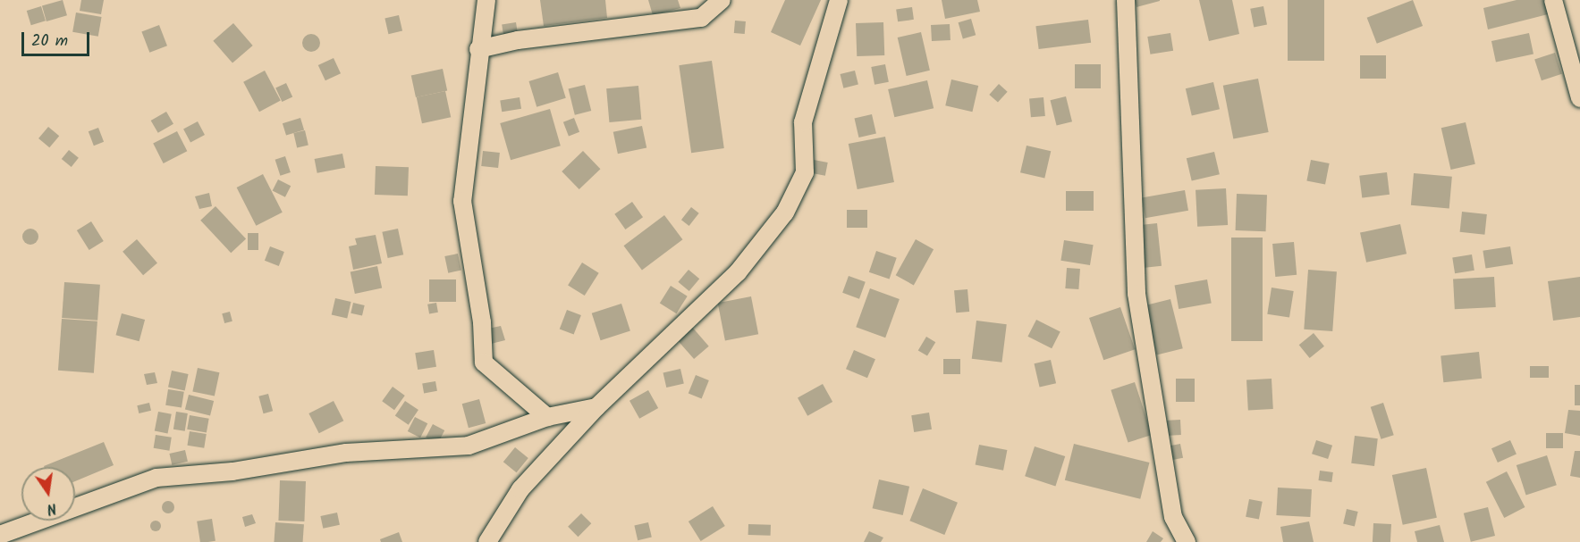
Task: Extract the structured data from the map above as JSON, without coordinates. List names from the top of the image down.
{
  "scale_bar": "20 m",
  "north": "bottom"
}
